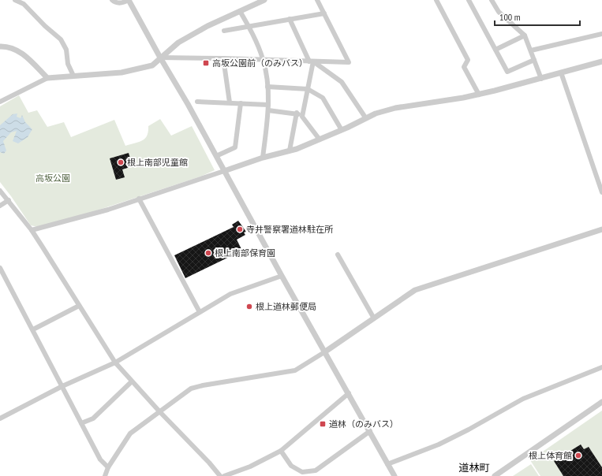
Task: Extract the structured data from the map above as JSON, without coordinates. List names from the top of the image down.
{
  "districts": ["道林町"],
  "parks": ["高坂公園"],
  "places": {
    "transit": ["高坂公園前（のみバス）", "道林（のみバス）"],
    "other": [
      "根上南部児童館",
      "寺井警察署道林駐在所",
      "根上南部保育園",
      "根上道林郵便局",
      "根上体育館"
    ]
  },
  "scale_bar": "100 m"
}
